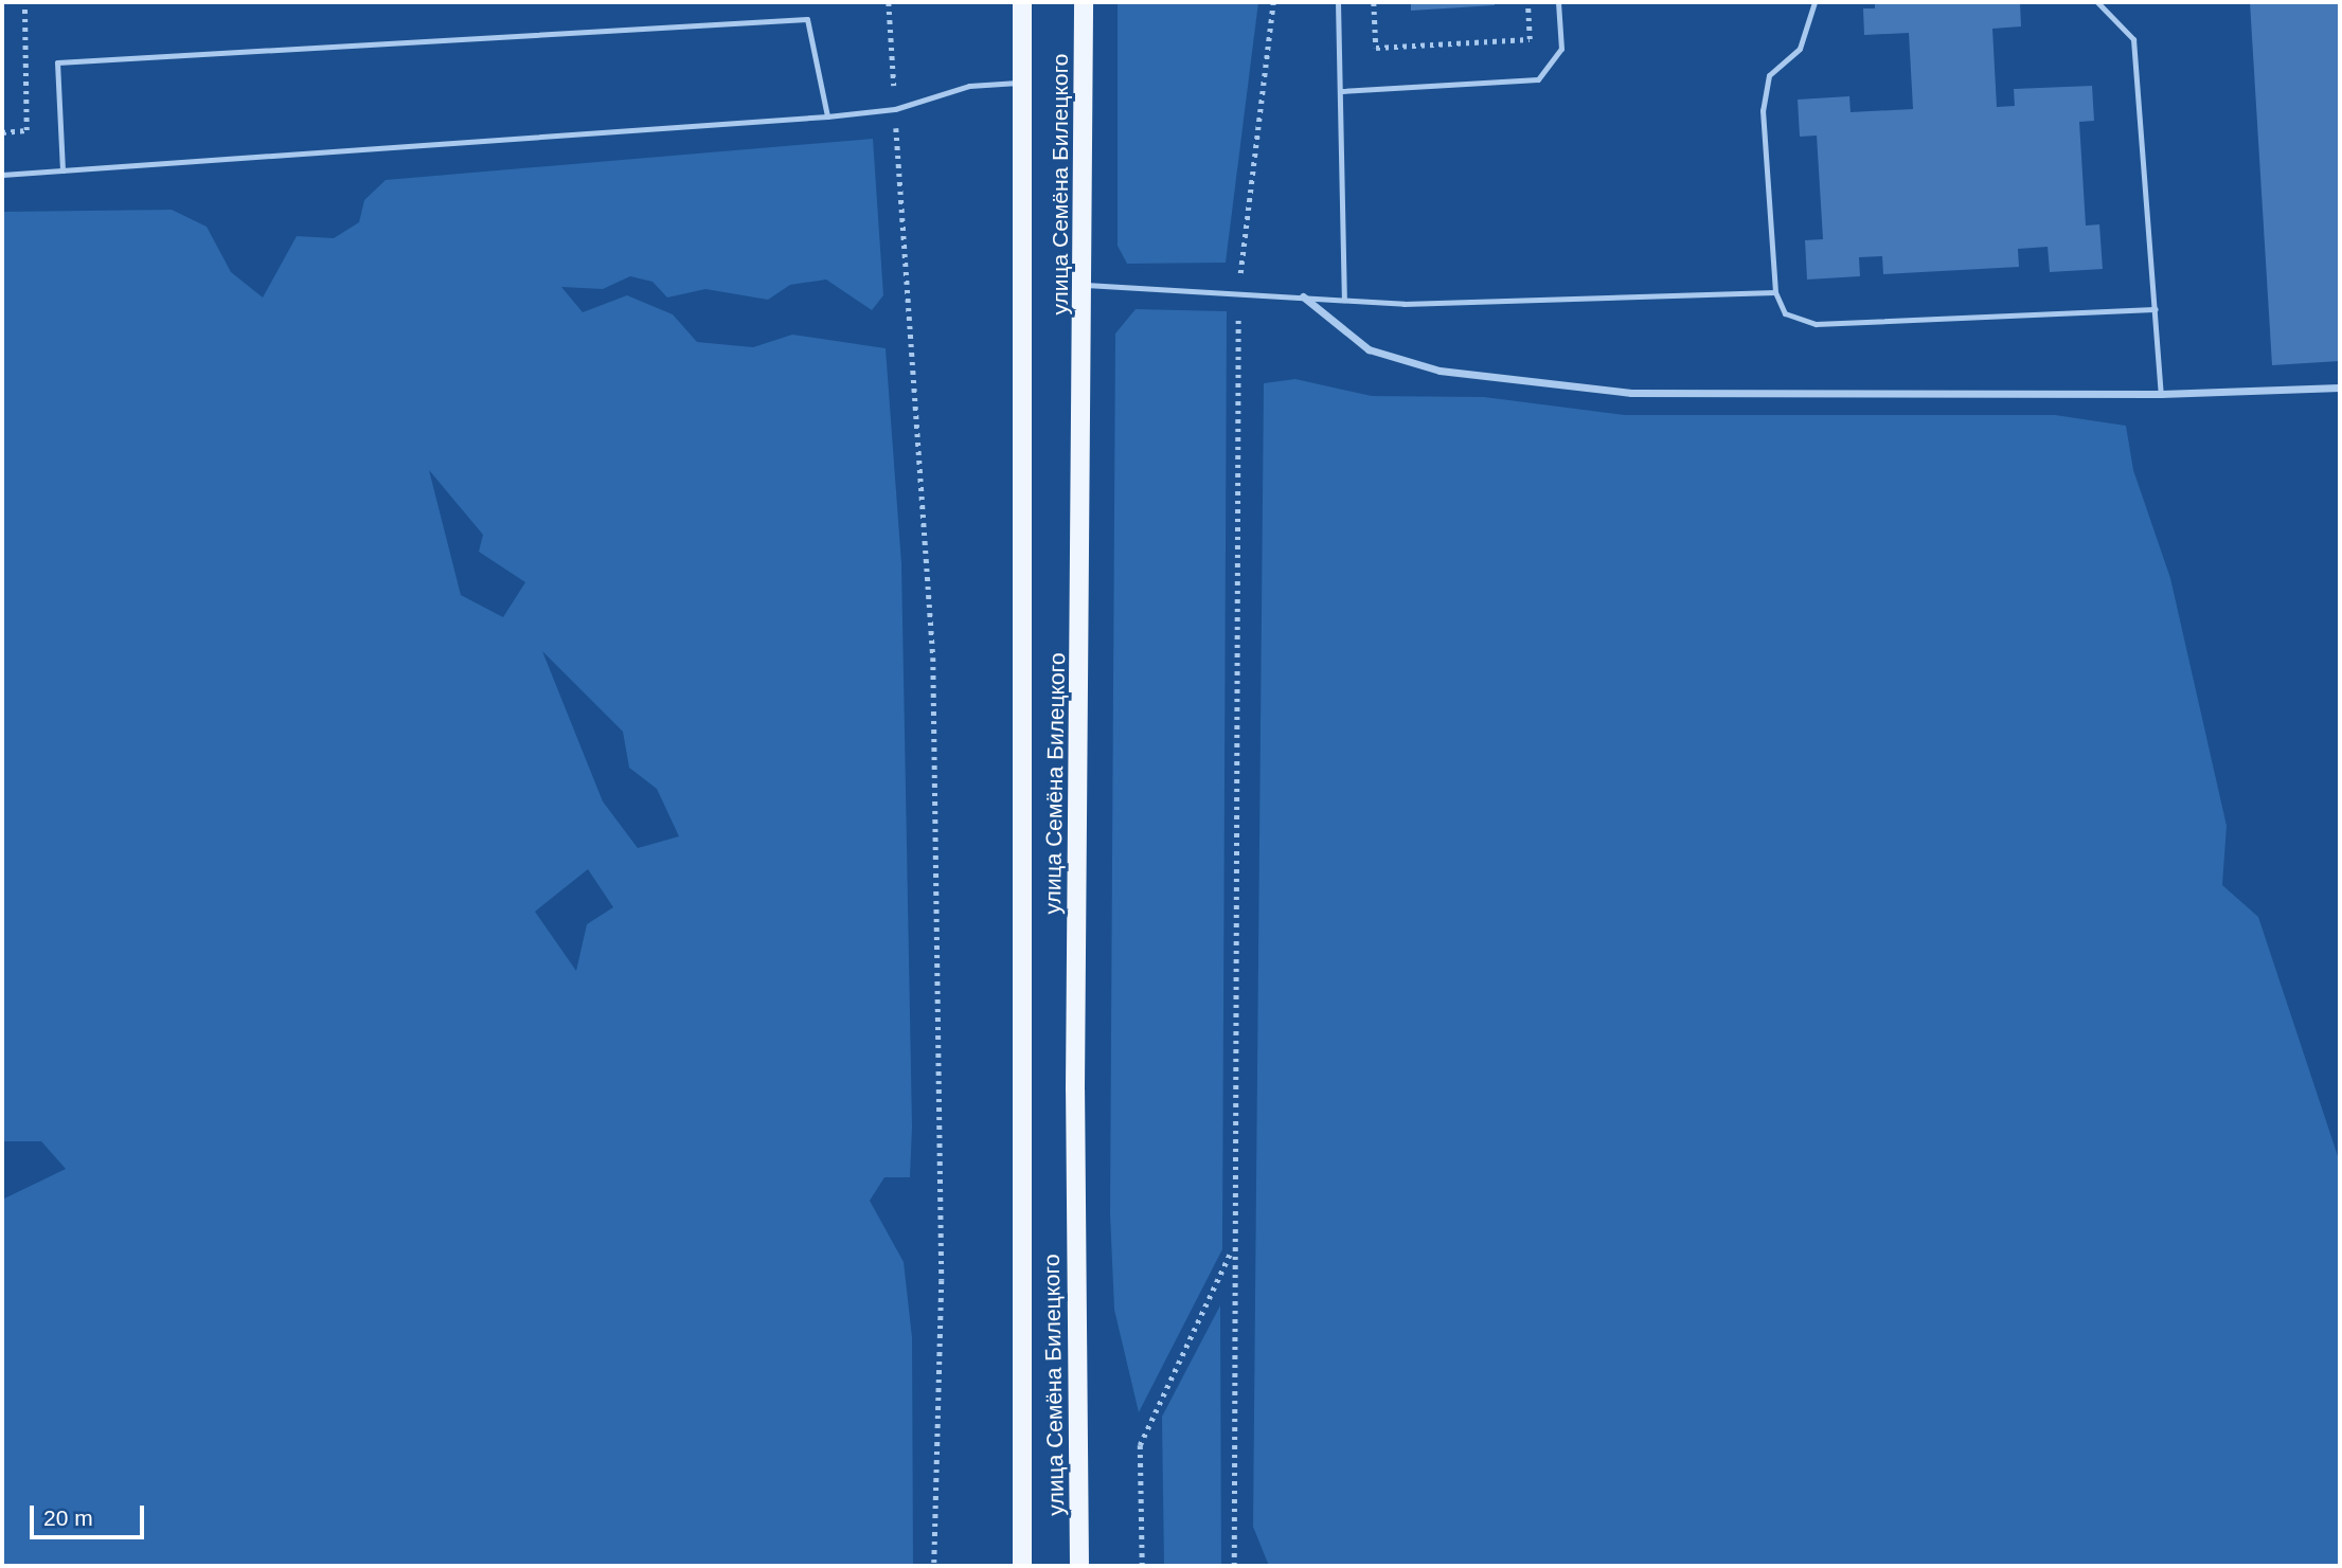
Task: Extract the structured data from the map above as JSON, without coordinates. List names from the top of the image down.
{
  "streets": {
    "main road": ["улица Семёна Билецкого"]
  },
  "scale_bar": "20 m"
}
